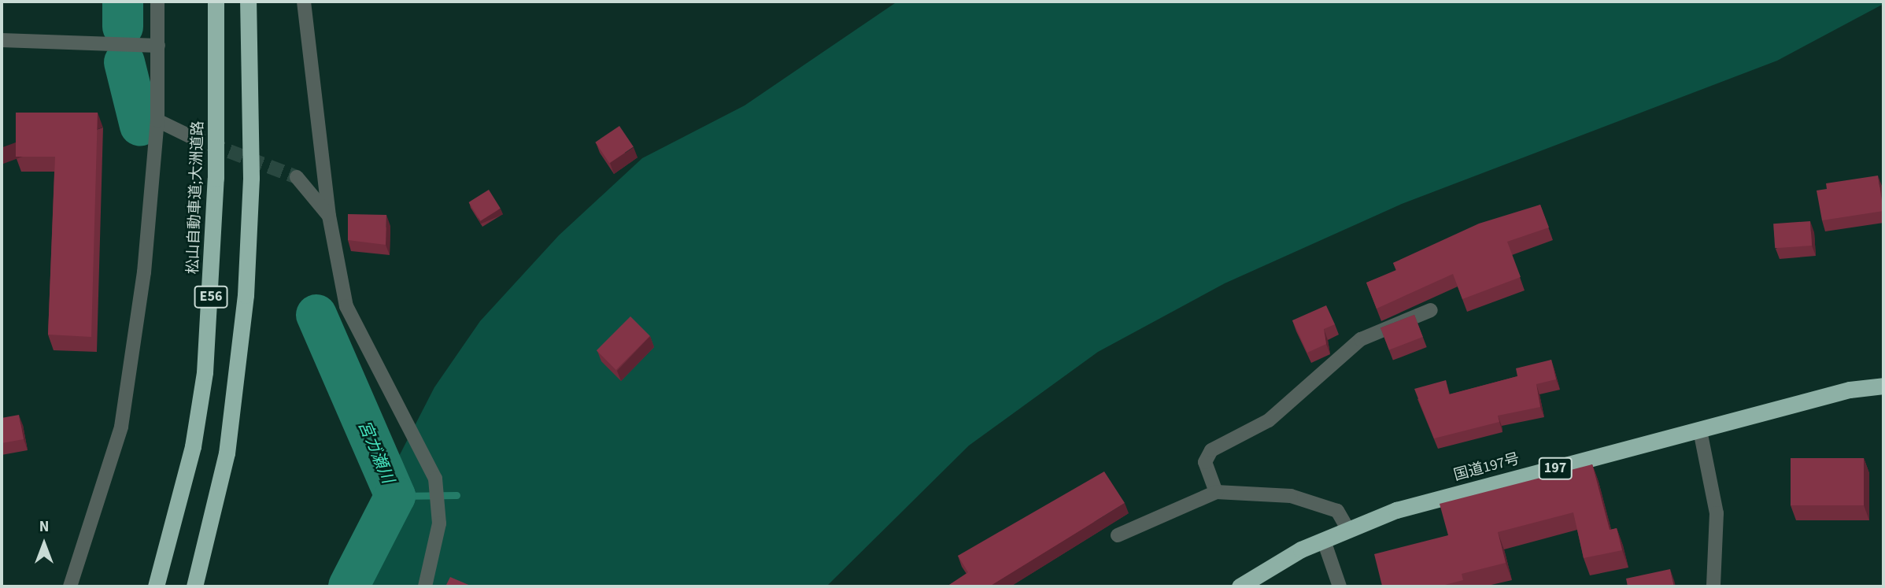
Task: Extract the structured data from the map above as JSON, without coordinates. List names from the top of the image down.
{
  "streets": {
    "highway": [
      "松山自動車道;大洲道路",
      "E56",
      "国道197号",
      "197"
    ]
  },
  "water": ["宮ガ瀬川"],
  "north": "top"
}
